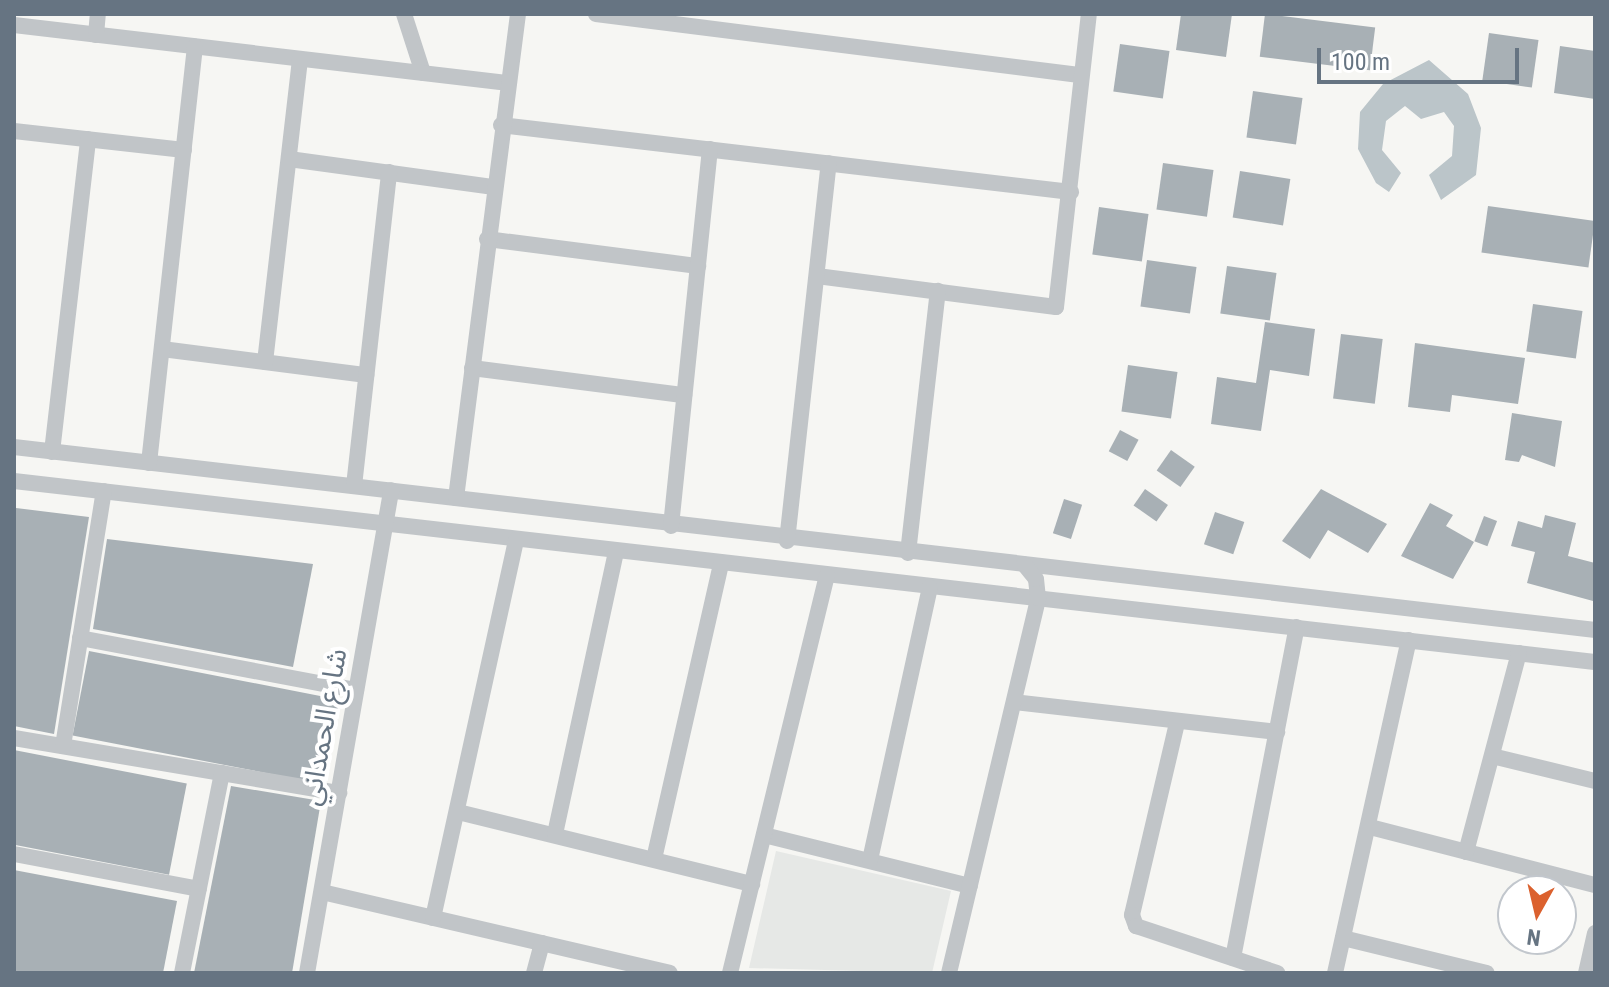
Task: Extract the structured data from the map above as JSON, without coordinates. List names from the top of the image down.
{
  "streets": {
    "street": ["شارع الحمداني"]
  },
  "scale_bar": "100 m",
  "north": "bottom"
}
